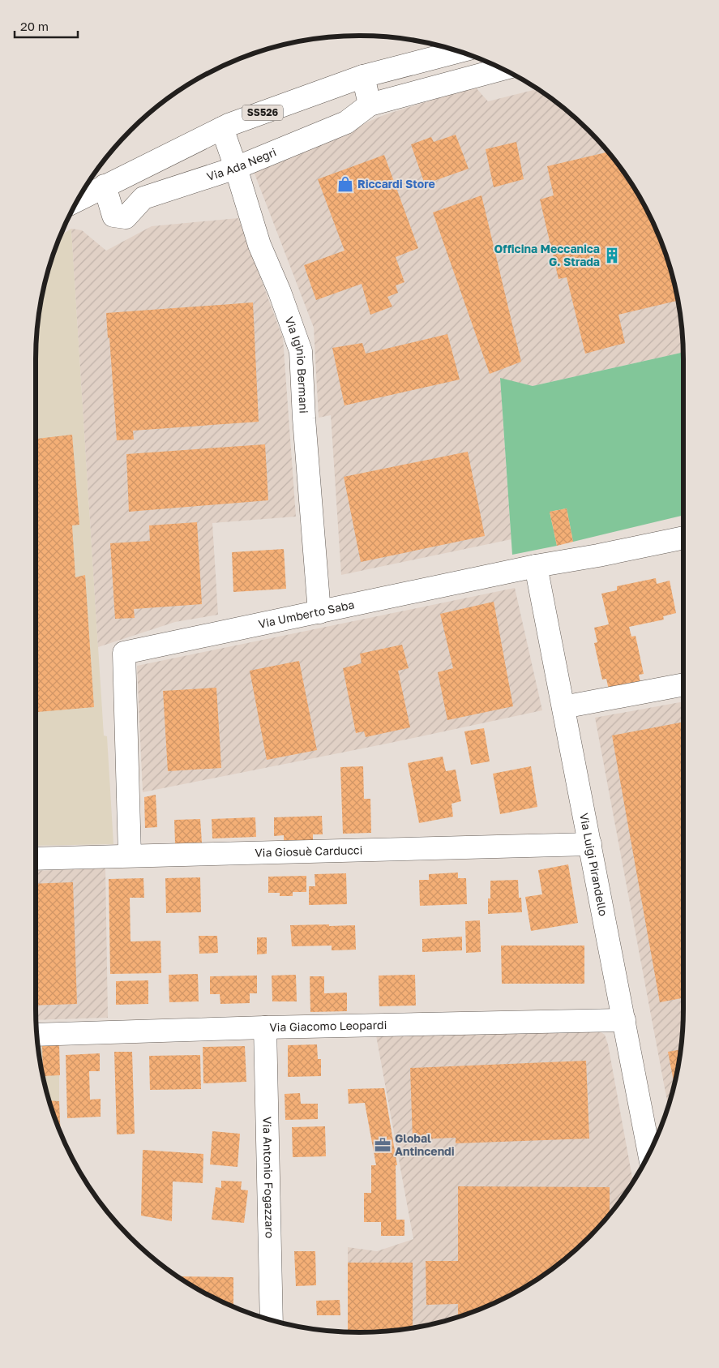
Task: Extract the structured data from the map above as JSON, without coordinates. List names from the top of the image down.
{
  "streets": {
    "street": [
      "SS526",
      "Via Ada Negri",
      "Via Iginio Bermani",
      "Via Umberto Saba",
      "Via Giosuè Carducci",
      "Via Luigi Pirandello",
      "Via Giacomo Leopardi",
      "Via Antonio Fogazzaro"
    ]
  },
  "crossings": [
    ["SS526", "Via Ada Negri"],
    ["SS526", "Via Iginio Bermani"],
    ["Via Ada Negri", "Via Iginio Bermani"],
    ["Via Iginio Bermani", "Via Umberto Saba"],
    ["Via Umberto Saba", "Via Giosuè Carducci"],
    ["Via Umberto Saba", "Via Luigi Pirandello"],
    ["Via Giosuè Carducci", "Via Luigi Pirandello"],
    ["Via Luigi Pirandello", "Via Giacomo Leopardi"],
    ["Via Giacomo Leopardi", "Via Antonio Fogazzaro"]
  ],
  "places": {
    "shop": ["Riccardi Store"],
    "building": ["Officina Meccanica G. Strada"],
    "office": ["Global Antincendi"]
  },
  "scale_bar": "20 m"
}
